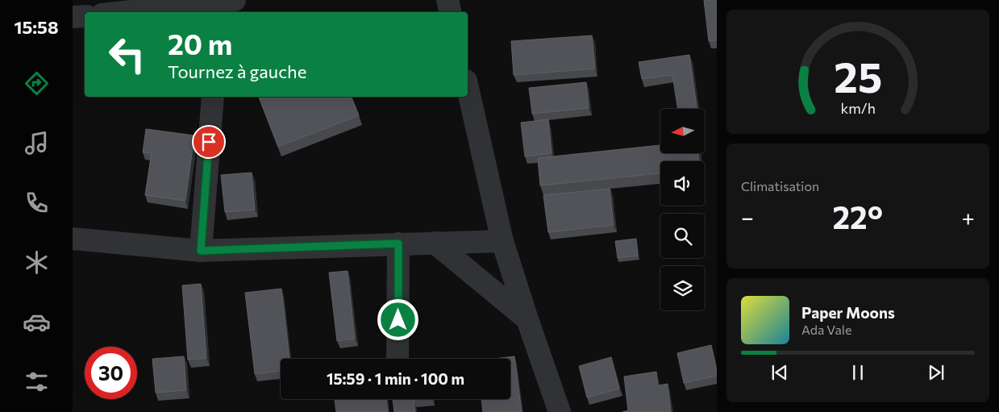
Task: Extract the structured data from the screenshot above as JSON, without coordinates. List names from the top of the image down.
{
  "north": "left",
  "page": {
    "tabs": "15:58",
    "turn": ["20 m", "Tournez à gauche"],
    "tile": "Climatisation",
    "heat": ["−", "22°", "+"],
    "song": ["Paper Moons", "Ada Vale"],
    "limit": "30",
    "trip": "15:59 · 1 min · 100 m",
    "gauge": ["25", "km/h"]
  }
}
